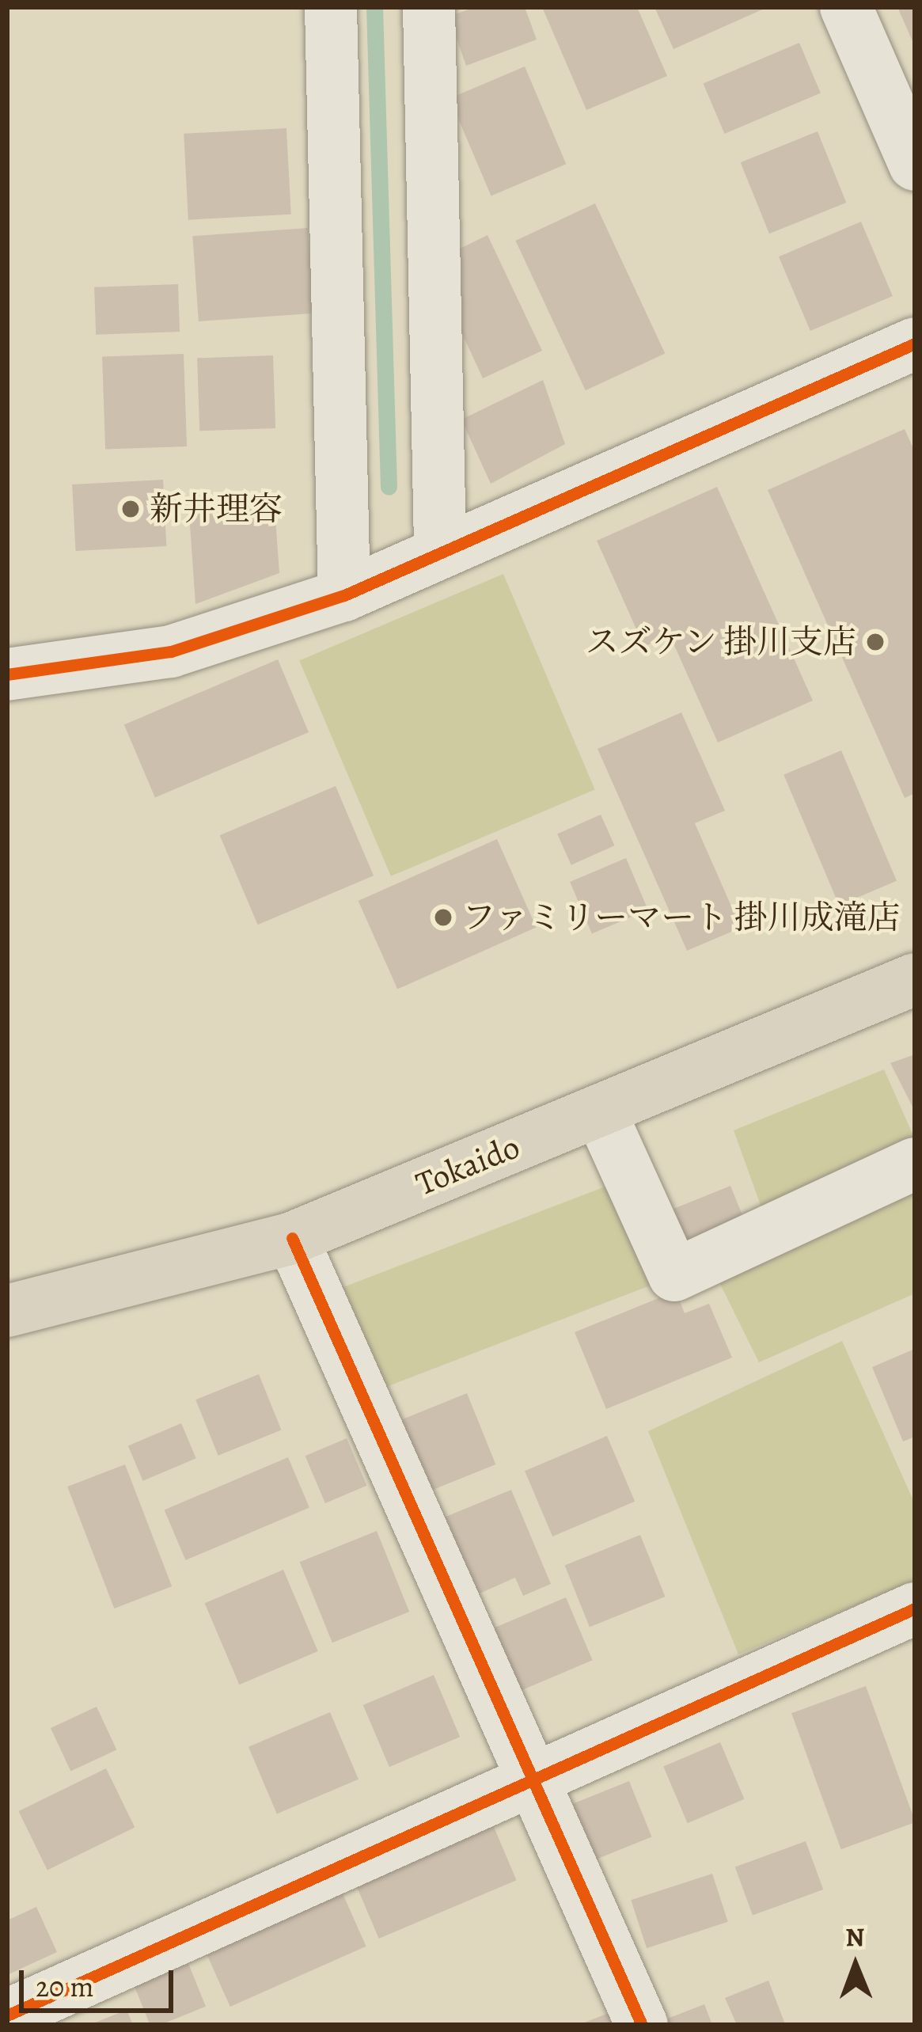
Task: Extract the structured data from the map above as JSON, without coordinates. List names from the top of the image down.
{
  "streets": {
    "main road": ["Tokaido"]
  },
  "places": ["新井理容", "スズケン 掛川支店", "ファミリーマート 掛川成滝店"],
  "scale_bar": "20 m",
  "north": "top"
}
